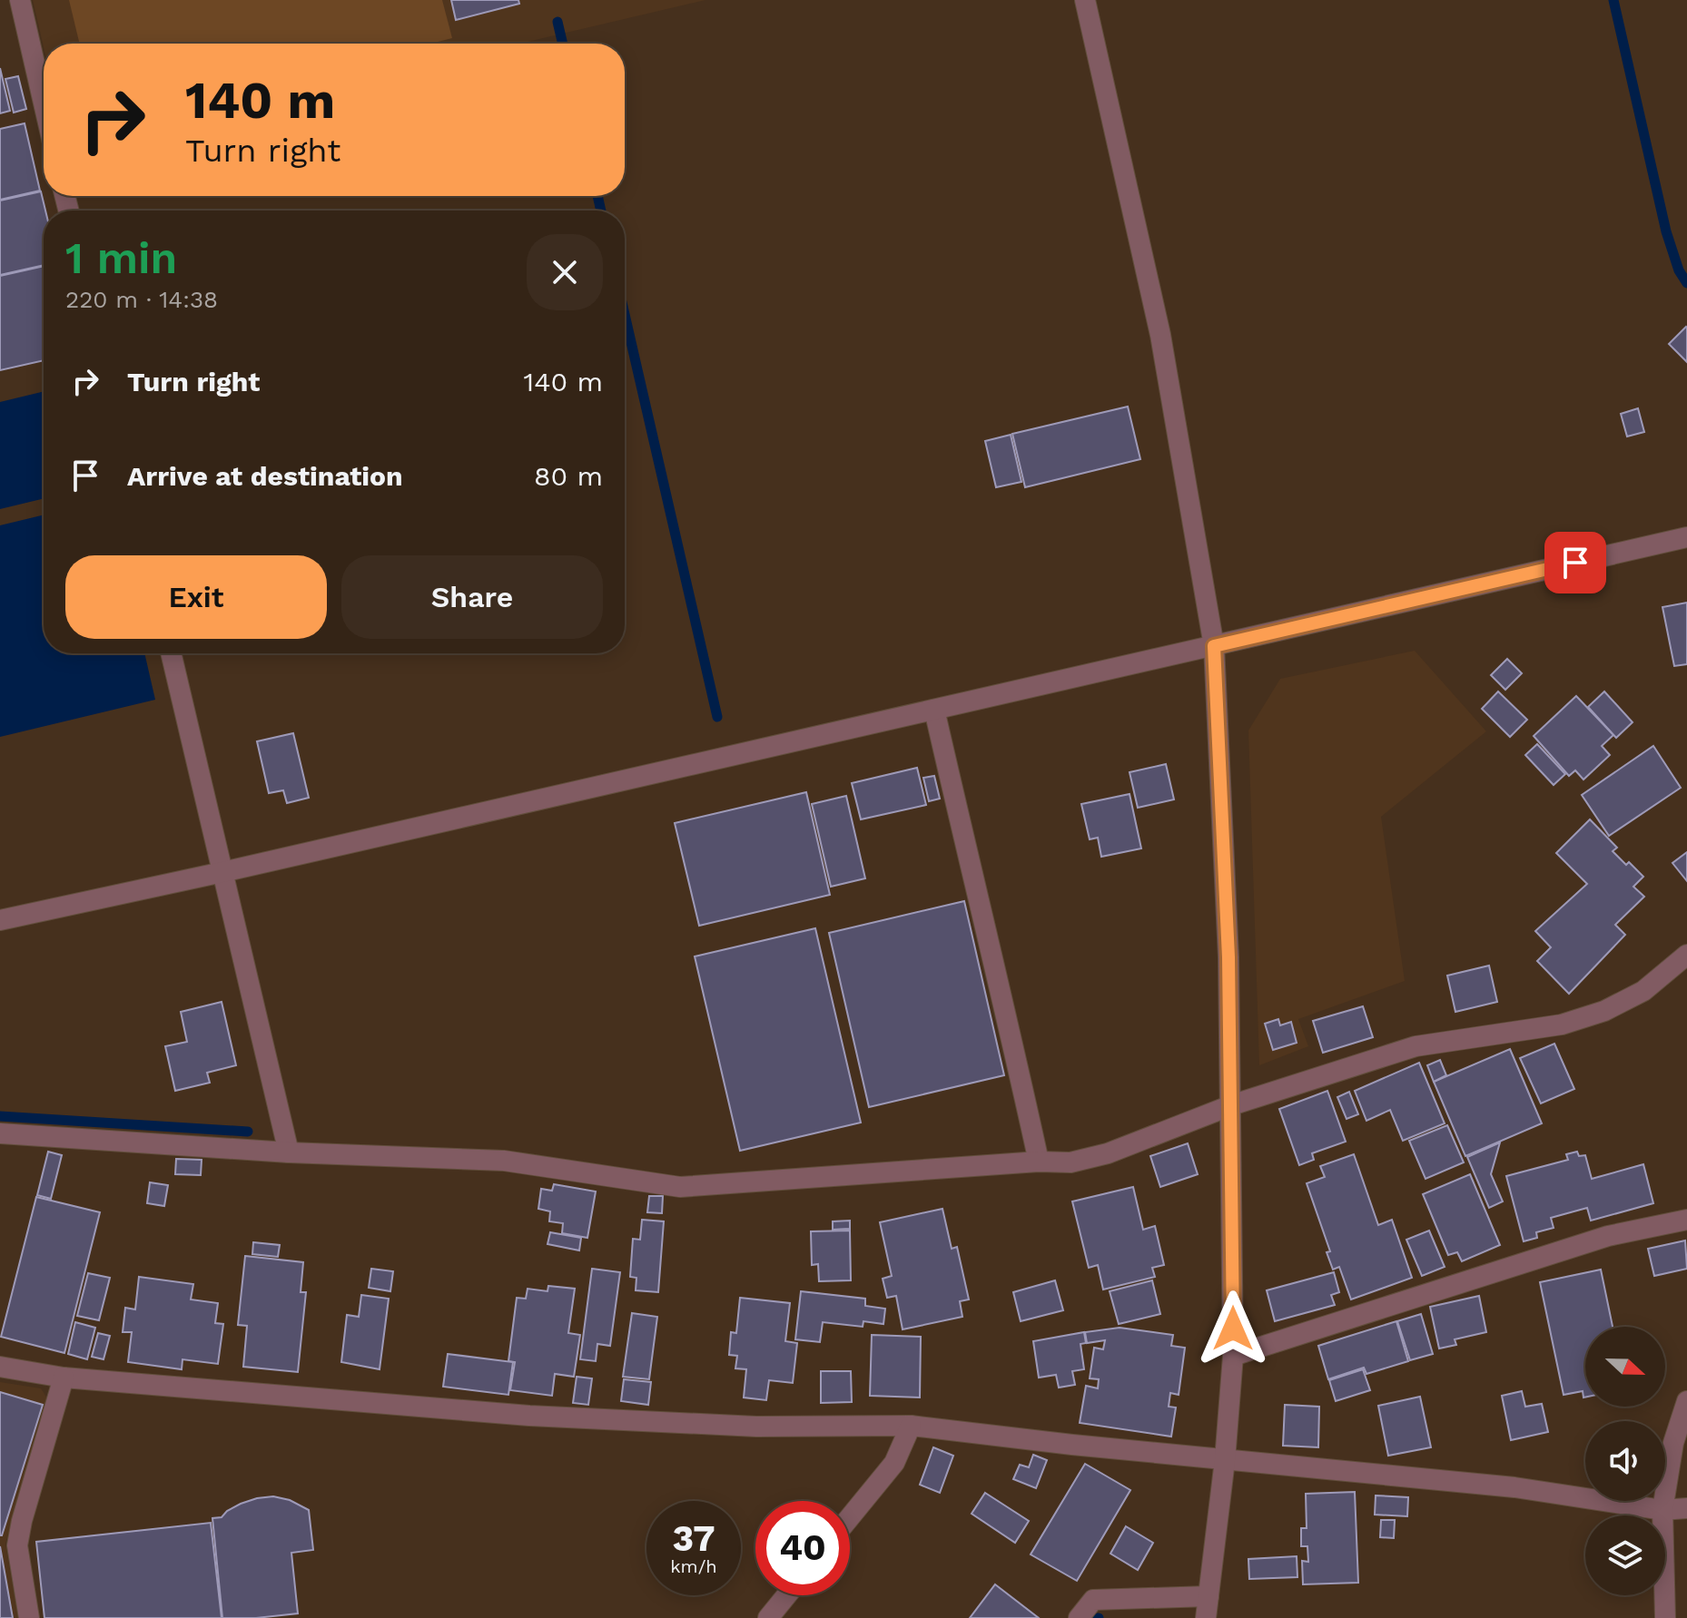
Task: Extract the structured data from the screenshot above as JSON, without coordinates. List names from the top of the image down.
{
  "north": "right",
  "page": {
    "turn": ["140 m", "Turn right"],
    "heading": ["1 min", "220 m · 14:38"],
    "list": [
      {
        "name": "Turn right",
        "value": "140 m"
      },
      {
        "name": "Arrive at destination",
        "value": "80 m"
      }
    ],
    "buttons": ["Exit", "Share"],
    "speed": "37 km/h",
    "limit": "40"
  }
}
